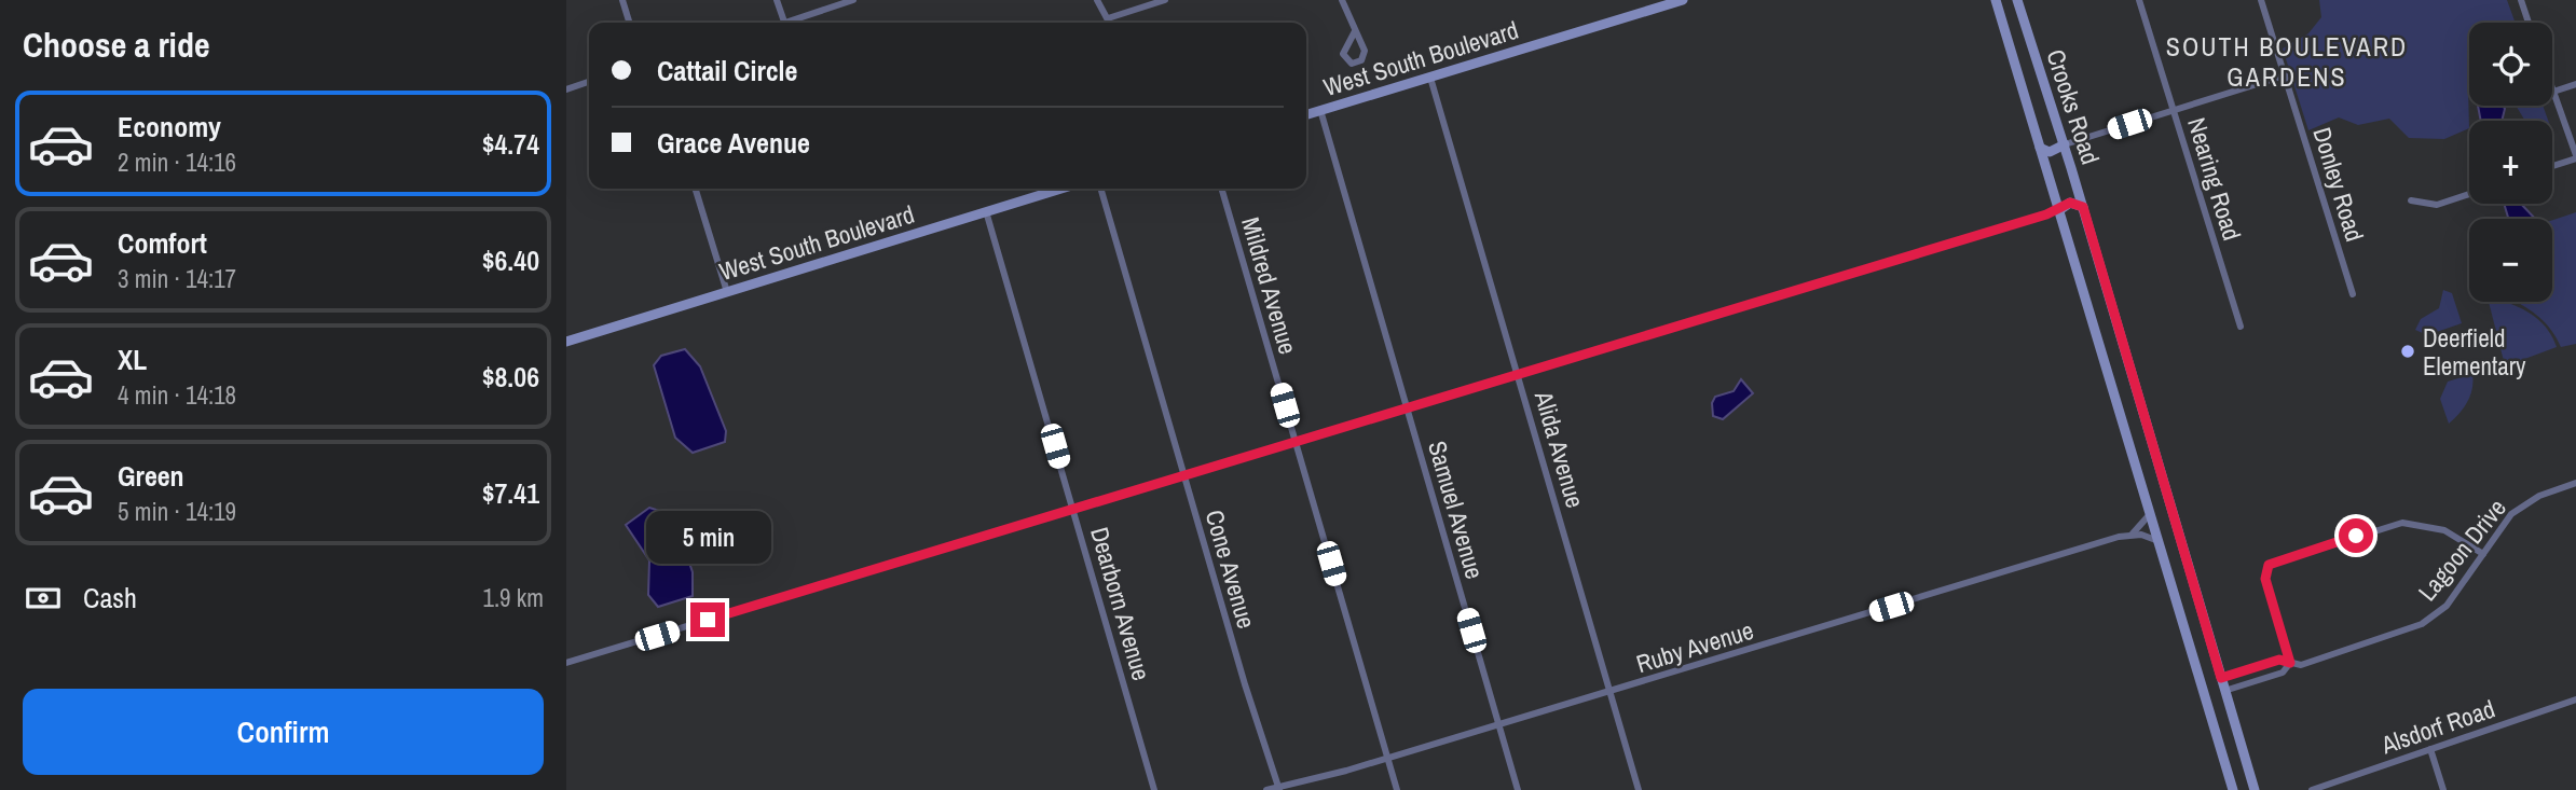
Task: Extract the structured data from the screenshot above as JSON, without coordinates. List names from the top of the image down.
{
  "streets": {
    "main road": ["West South Boulevard", "Crooks Road"],
    "street": [
      "Nearing Road",
      "Donley Road",
      "Mildred Avenue",
      "Alida Avenue",
      "Samuel Avenue",
      "Lagoon Drive",
      "Cone Avenue",
      "Dearborn Avenue",
      "Ruby Avenue",
      "Alsdorf Road"
    ]
  },
  "crossings": [
    ["West South Boulevard", "Alida Avenue"],
    ["West South Boulevard", "Samuel Avenue"],
    ["West South Boulevard", "Dearborn Avenue"],
    ["Crooks Road", "Lagoon Drive"],
    ["Crooks Road", "Ruby Avenue"],
    ["Mildred Avenue", "Ruby Avenue"],
    ["Alida Avenue", "Ruby Avenue"],
    ["Samuel Avenue", "Ruby Avenue"],
    ["Cone Avenue", "Ruby Avenue"]
  ],
  "districts": ["SOUTH BOULEVARD GARDENS"],
  "places": ["Deerfield Elementary"],
  "page": {
    "heading": "Choose a ride",
    "map_buttons": ["+", "−"],
    "banner": ["Cattail Circle", "Grace Avenue"],
    "list": [
      {
        "name": "Economy",
        "note": "2 min · 14:16",
        "value": "$4.74"
      },
      {
        "name": "Comfort",
        "note": "3 min · 14:17",
        "value": "$6.40"
      },
      {
        "name": "XL",
        "note": "4 min · 14:18",
        "value": "$8.06"
      },
      {
        "name": "Green",
        "note": "5 min · 14:19",
        "value": "$7.41"
      }
    ],
    "bubble": "5 min",
    "pay": ["Cash", "1.9 km"],
    "buttons": "Confirm"
  }
}
